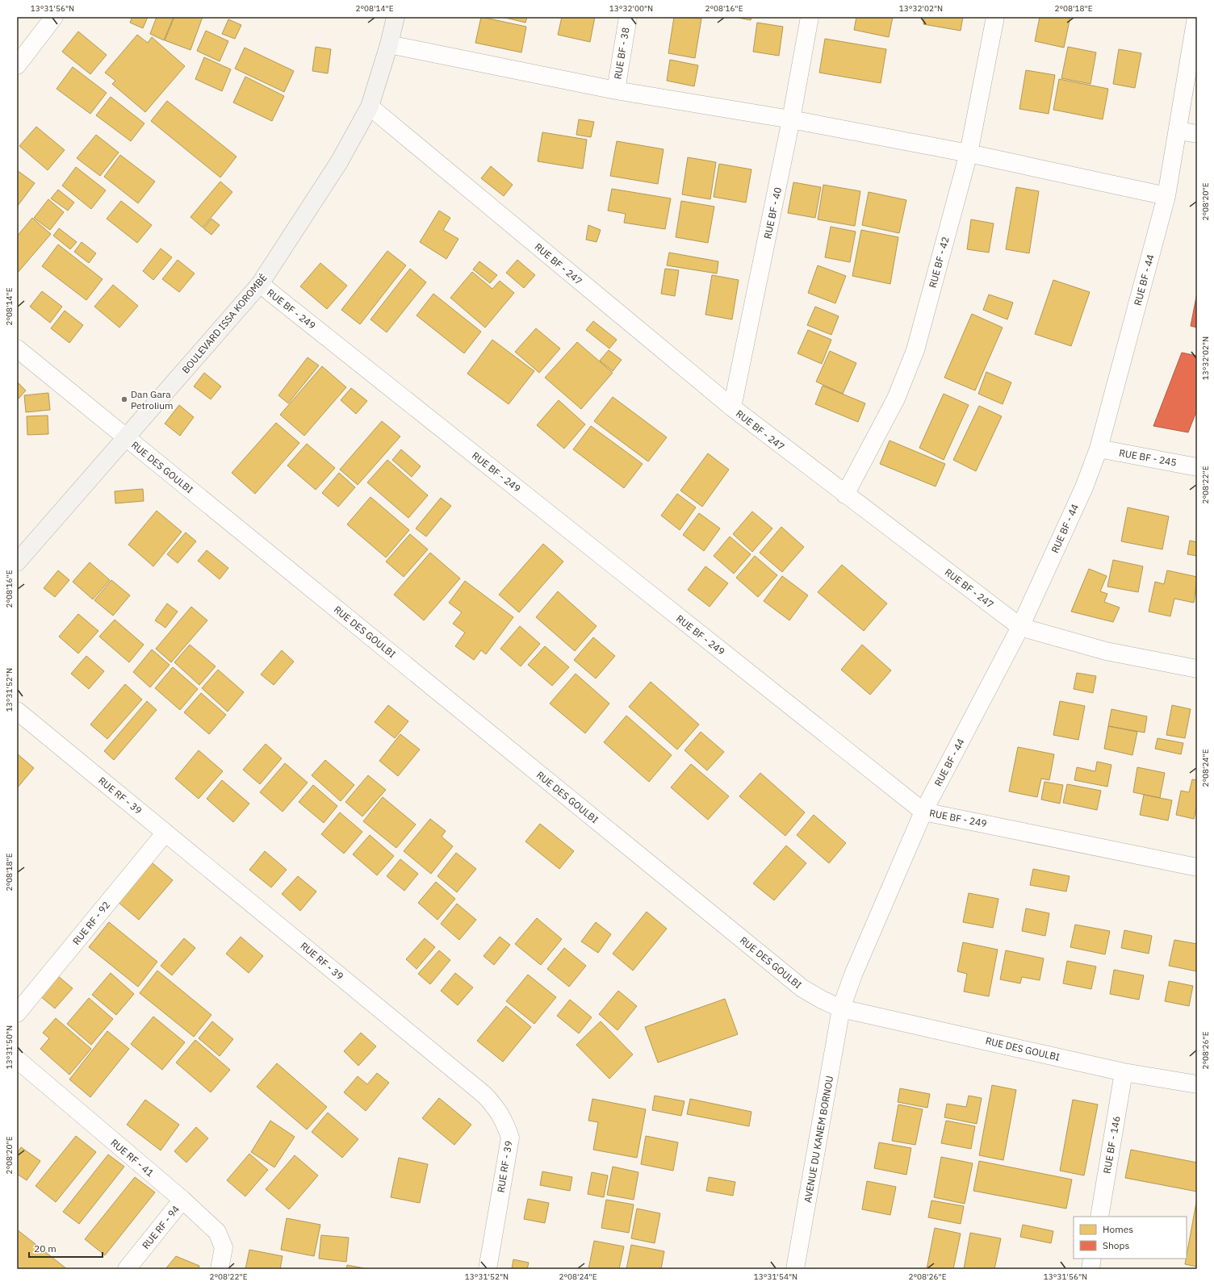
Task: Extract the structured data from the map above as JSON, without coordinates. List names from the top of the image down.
{
  "streets": {
    "street": [
      "RUE BF - 38",
      "RUE BF - 40",
      "RUE BF - 42",
      "RUE BF - 247",
      "RUE BF - 44",
      "RUE BF - 249",
      "BOULEVARD ISSA KOROMBÉ",
      "RUE BF - 245",
      "RUE DES GOULBI",
      "RUE RF - 39",
      "RUE RF - 92",
      "AVENUE DU KANEM BORNOU",
      "RUE BF - 146",
      "RUE RF - 41",
      "RUE RF - 94"
    ]
  },
  "crossings": [
    ["RUE BF - 40", "RUE BF - 247"],
    ["RUE BF - 42", "RUE BF - 247"],
    ["RUE BF - 247", "RUE BF - 44"],
    ["RUE BF - 247", "BOULEVARD ISSA KOROMBÉ"],
    ["RUE BF - 44", "RUE BF - 249"],
    ["RUE BF - 44", "RUE BF - 245"],
    ["RUE BF - 44", "RUE DES GOULBI"],
    ["RUE BF - 44", "AVENUE DU KANEM BORNOU"],
    ["RUE BF - 249", "BOULEVARD ISSA KOROMBÉ"],
    ["BOULEVARD ISSA KOROMBÉ", "RUE DES GOULBI"],
    ["RUE DES GOULBI", "AVENUE DU KANEM BORNOU"],
    ["RUE DES GOULBI", "RUE BF - 146"],
    ["RUE RF - 39", "RUE RF - 92"],
    ["RUE RF - 41", "RUE RF - 94"]
  ],
  "places": ["Dan Gara Petrolium"],
  "legend": ["Homes", "Shops"],
  "scale_bar": "20 m",
  "coordinates": [
    "13°31'56\"N",
    "2°08'14\"E",
    "13°32'00\"N",
    "2°08'16\"E",
    "13°32'02\"N",
    "2°08'18\"E",
    "2°08'20\"E",
    "2°08'22\"E",
    "13°31'52\"N",
    "2°08'24\"E",
    "13°31'50\"N",
    "2°08'26\"E",
    "13°31'54\"N"
  ]
}
